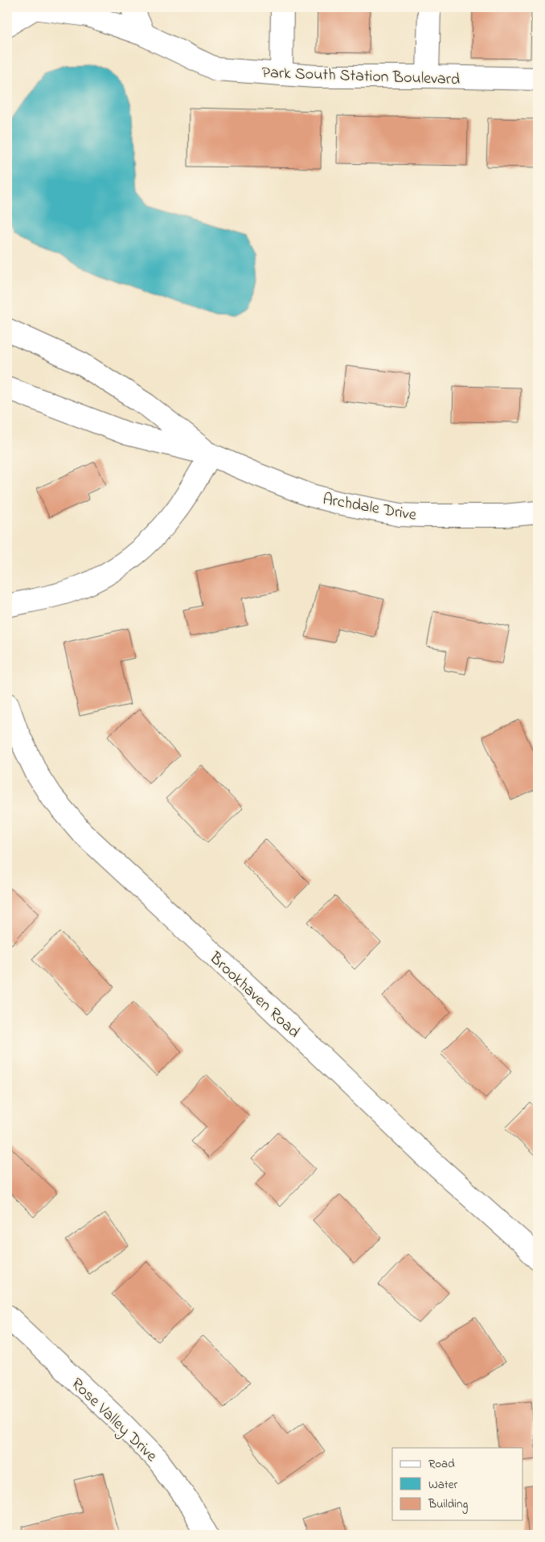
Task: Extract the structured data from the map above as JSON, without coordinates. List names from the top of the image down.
{
  "streets": {
    "street": [
      "Park South Station Boulevard",
      "Archdale Drive",
      "Brookhaven Road",
      "Rose Valley Drive"
    ]
  },
  "legend": ["Road", "Water", "Building"]
}
